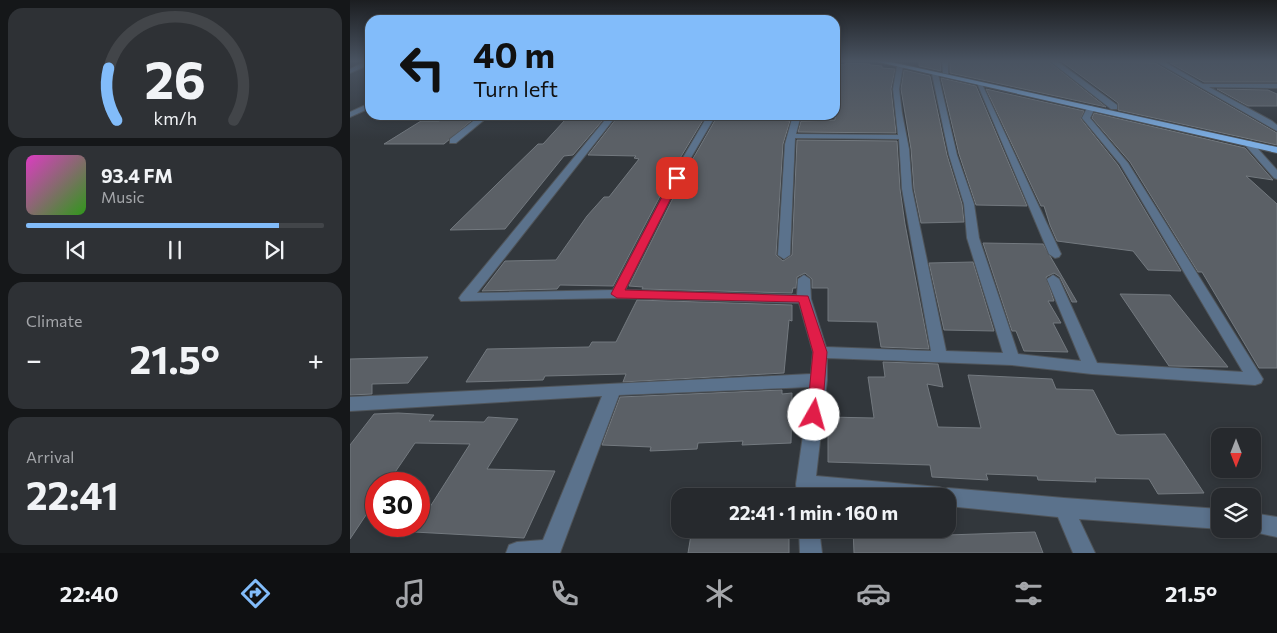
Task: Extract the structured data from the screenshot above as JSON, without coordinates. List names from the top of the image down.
{
  "north": "bottom",
  "page": {
    "turn": ["40 m", "Turn left"],
    "song": ["93.4 FM", "Music"],
    "tile": [
      "Climate",
      ["Arrival", "22:41"]
    ],
    "heat": ["−", "21.5°", "+"],
    "limit": "30",
    "trip": "22:41 · 1 min · 160 m",
    "tabs": ["22:40", "21.5°"],
    "gauge": ["26", "km/h"]
  }
}
